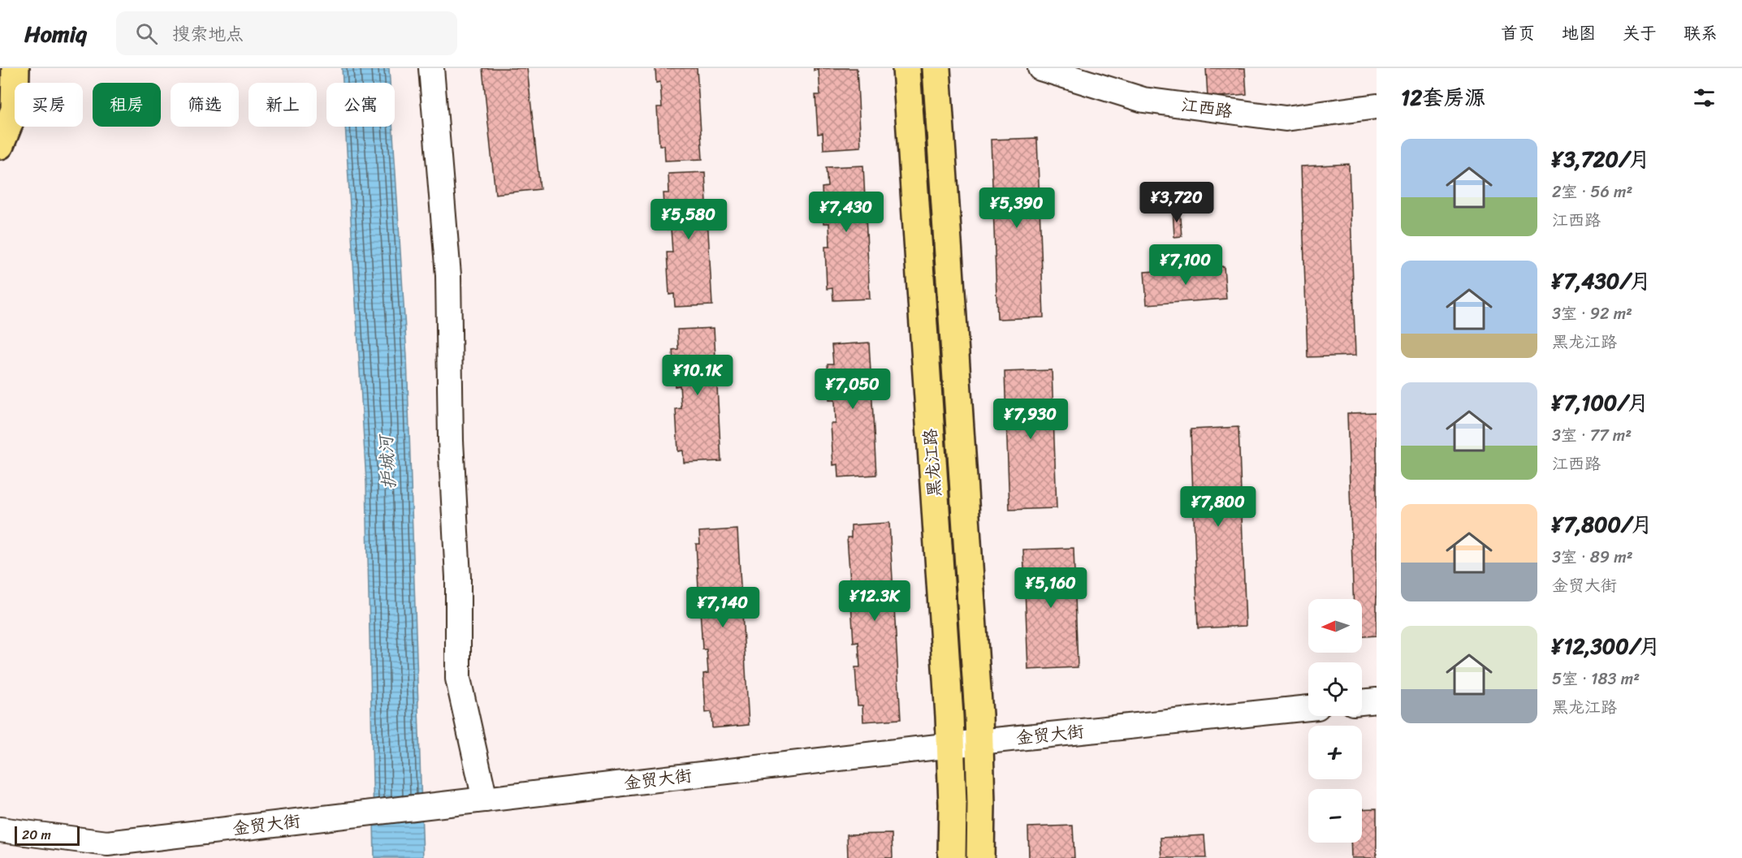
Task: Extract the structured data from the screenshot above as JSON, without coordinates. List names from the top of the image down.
{
  "streets": {
    "main road": ["黑龙江路"],
    "street": ["江西路", "金贸大街"]
  },
  "crossings": [
    ["黑龙江路", "金贸大街"]
  ],
  "water": ["护城河"],
  "scale_bar": "20 m",
  "north": "left",
  "page": {
    "header": "Homiq",
    "search": "搜索地点",
    "nav": [
      "首页",
      "地图",
      "关于",
      "联系"
    ],
    "heading": "12套房源",
    "chip": [
      "买房",
      "租房",
      "筛选",
      "新上",
      "公寓"
    ],
    "list": [
      {
        "name": "¥3,720/月",
        "note": "2室 · 56 m² · 江西路"
      },
      {
        "name": "¥7,430/月",
        "note": "3室 · 92 m² · 黑龙江路"
      },
      {
        "name": "¥7,100/月",
        "note": "3室 · 77 m² · 江西路"
      },
      {
        "name": "¥7,800/月",
        "note": "3室 · 89 m² · 金贸大街"
      },
      {
        "name": "¥12,300/月",
        "note": "5室 · 183 m² · 黑龙江路"
      }
    ],
    "price": [
      "¥3,720",
      "¥5,390",
      "¥7,430",
      "¥5,580",
      "¥7,100",
      "¥10.1K",
      "¥7,050",
      "¥7,930",
      "¥7,800",
      "¥5,160",
      "¥12.3K",
      "¥7,140"
    ],
    "map_buttons": ["+", "−"],
    "scale": "20 m"
  }
}
